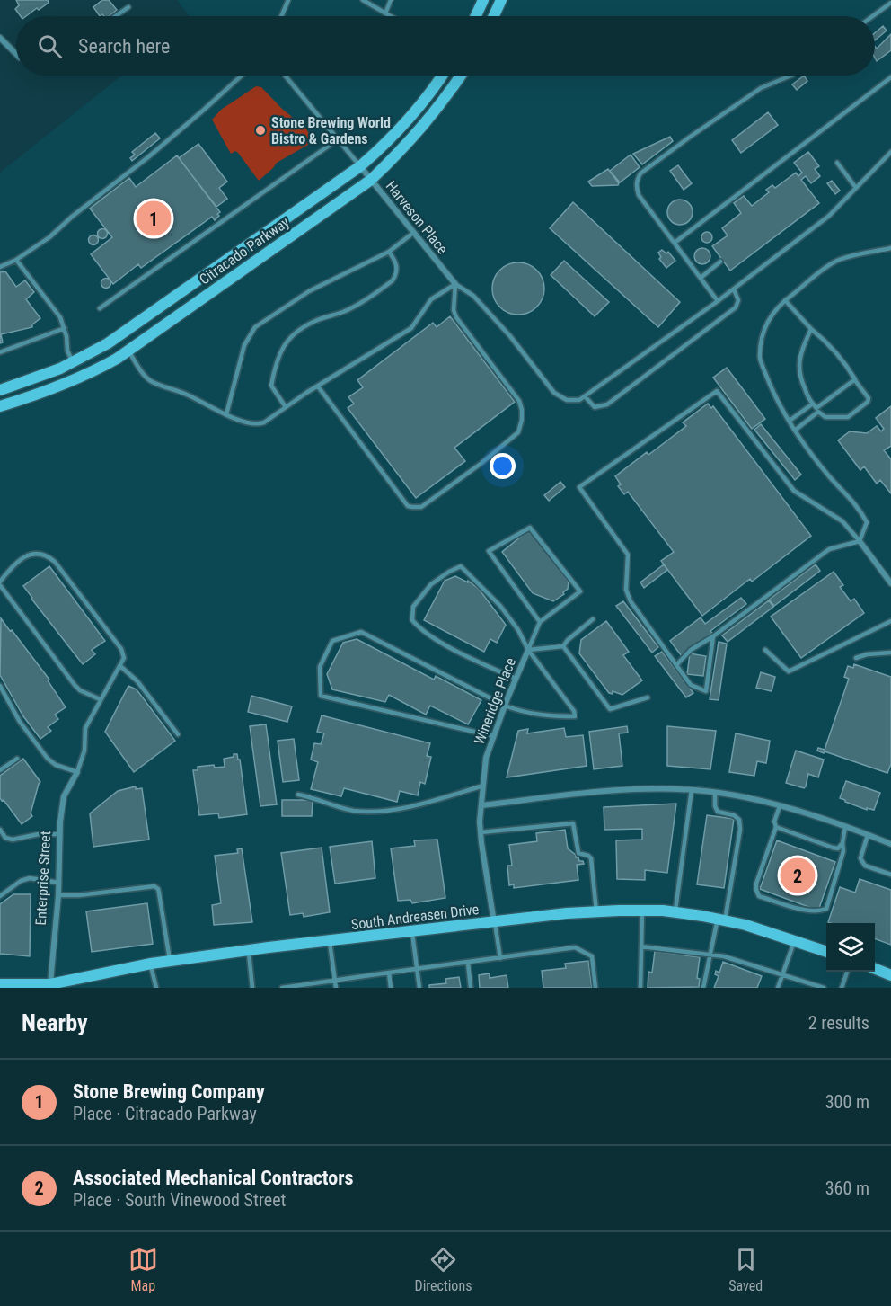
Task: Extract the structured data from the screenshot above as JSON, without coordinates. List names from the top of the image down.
{
  "streets": {
    "main road": ["Citracado Parkway", "South Andreasen Drive"],
    "street": ["Harveson Place", "Wineridge Place", "Enterprise Street"]
  },
  "crossings": [
    ["Harveson Place", "Citracado Parkway"],
    ["Wineridge Place", "South Andreasen Drive"],
    ["Enterprise Street", "South Andreasen Drive"]
  ],
  "places": ["Stone Brewing World Bistro & Gardens"],
  "page": {
    "search": "Search here",
    "pins": ["1", "2"],
    "heading": ["Nearby", "2 results"],
    "list": [
      {
        "mark": "1",
        "name": "Stone Brewing Company",
        "note": "Place · Citracado Parkway",
        "value": "300 m"
      },
      {
        "mark": "2",
        "name": "Associated Mechanical Contractors",
        "note": "Place · South Vinewood Street",
        "value": "360 m"
      }
    ],
    "nav": ["Map", "Directions", "Saved"]
  }
}
